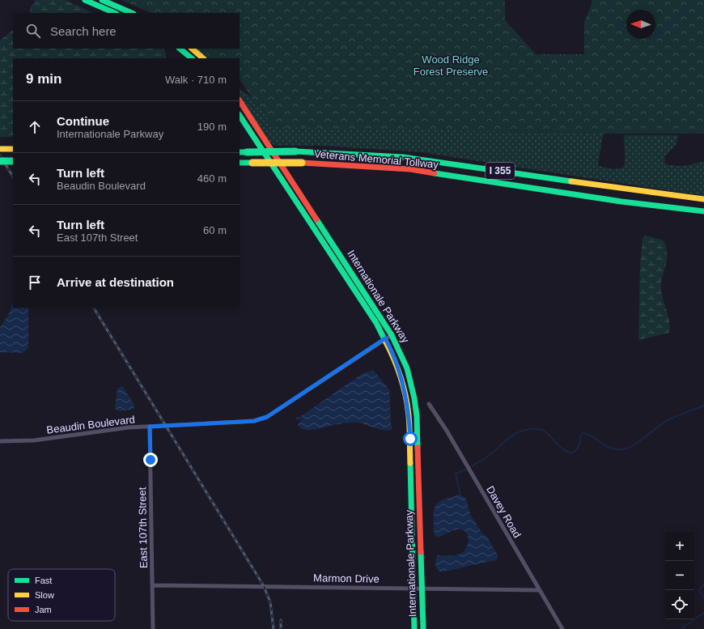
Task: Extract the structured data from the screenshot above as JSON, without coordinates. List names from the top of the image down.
{
  "streets": {
    "main road": ["Veterans Memorial Tollway", "I 355", "Internationale Parkway"],
    "street": [
      "Beaudin Boulevard",
      "Davey Road",
      "East 107th Street",
      "Marmon Drive"
    ]
  },
  "crossings": [
    ["Internationale Parkway", "Beaudin Boulevard"],
    ["Internationale Parkway", "Marmon Drive"],
    ["Beaudin Boulevard", "East 107th Street"],
    ["Davey Road", "Marmon Drive"],
    ["East 107th Street", "Marmon Drive"]
  ],
  "parks": ["Wood Ridge Forest Preserve"],
  "legend": ["Fast", "Slow", "Jam"],
  "north": "left",
  "page": {
    "search": "Search here",
    "heading": ["9 min", "Walk · 710 m"],
    "list": [
      ["Continue", "Internationale Parkway", "190 m"],
      ["Turn left", "Beaudin Boulevard", "460 m"],
      ["Turn left", "East 107th Street", "60 m"],
      "Arrive at destination"
    ],
    "map_buttons": ["+", "−"]
  }
}
